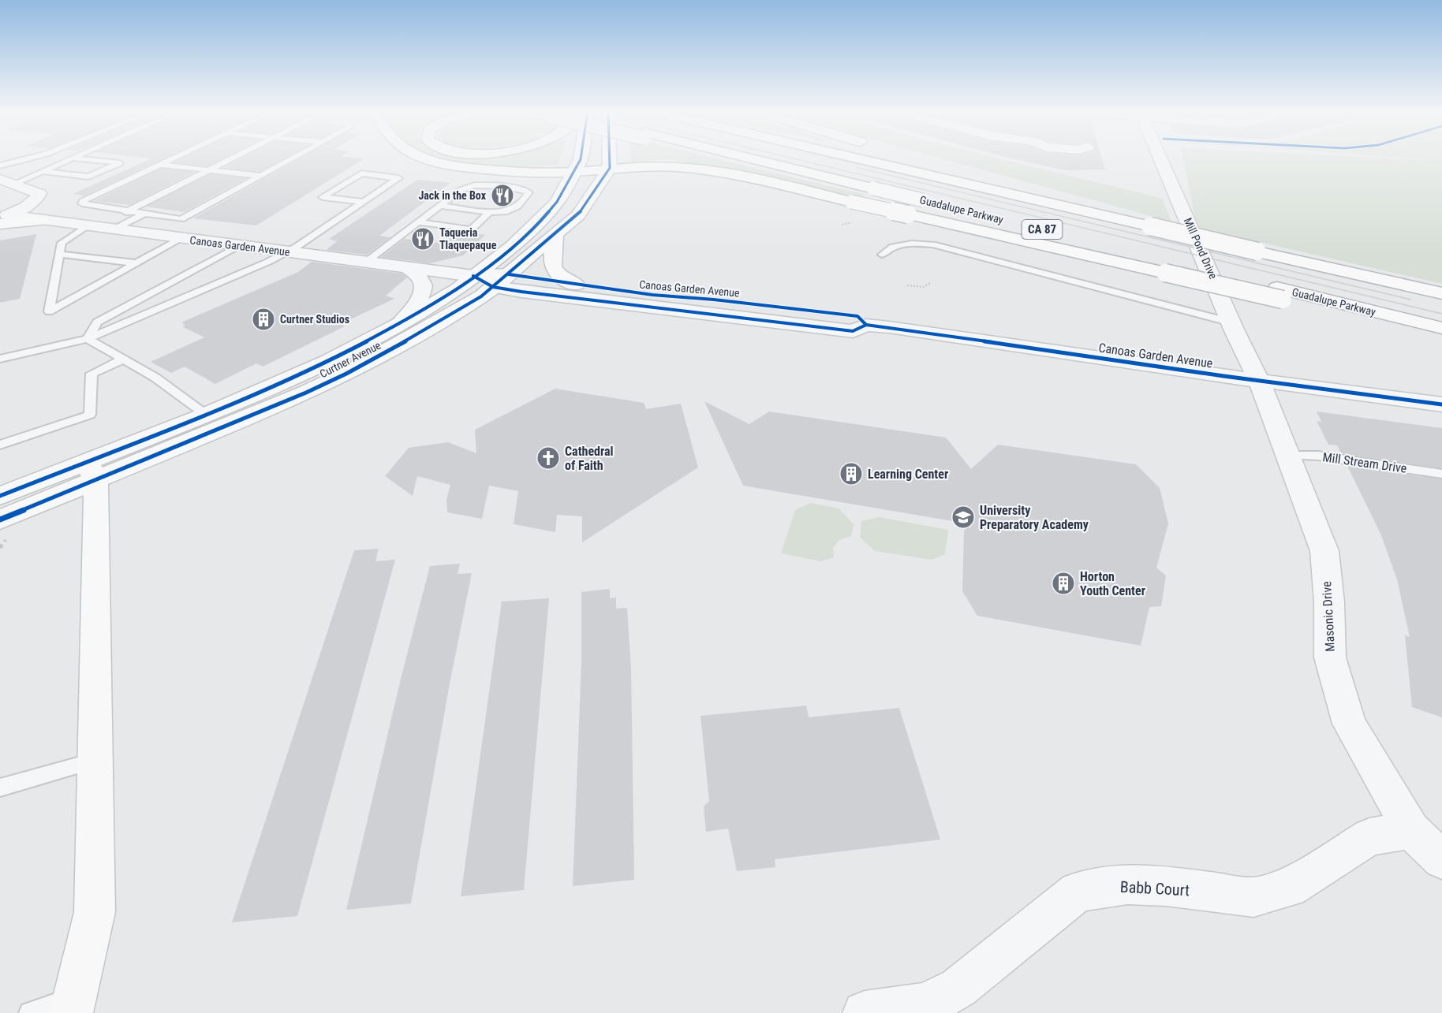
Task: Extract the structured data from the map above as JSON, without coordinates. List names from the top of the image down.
{
  "streets": {
    "main road": ["Guadalupe Parkway", "CA 87", "Curtner Avenue"],
    "street": [
      "Canoas Garden Avenue",
      "Mill Pond Drive",
      "Masonic Drive",
      "Babb Court"
    ],
    "lane": ["Mill Stream Drive"]
  },
  "crossings": [
    ["Canoas Garden Avenue", "Mill Pond Drive"],
    ["Canoas Garden Avenue", "Curtner Avenue"],
    ["Canoas Garden Avenue", "Masonic Drive"],
    ["Mill Pond Drive", "Masonic Drive"],
    ["Mill Stream Drive", "Masonic Drive"],
    ["Masonic Drive", "Babb Court"]
  ],
  "places": {
    "restaurant": ["Jack in the Box", "Taqueria Tlaquepaque"],
    "building": ["Curtner Studios", "Learning Center", "Horton Youth Center"],
    "church": ["Cathedral of Faith"],
    "school or university": ["University Preparatory Academy"]
  }
}
